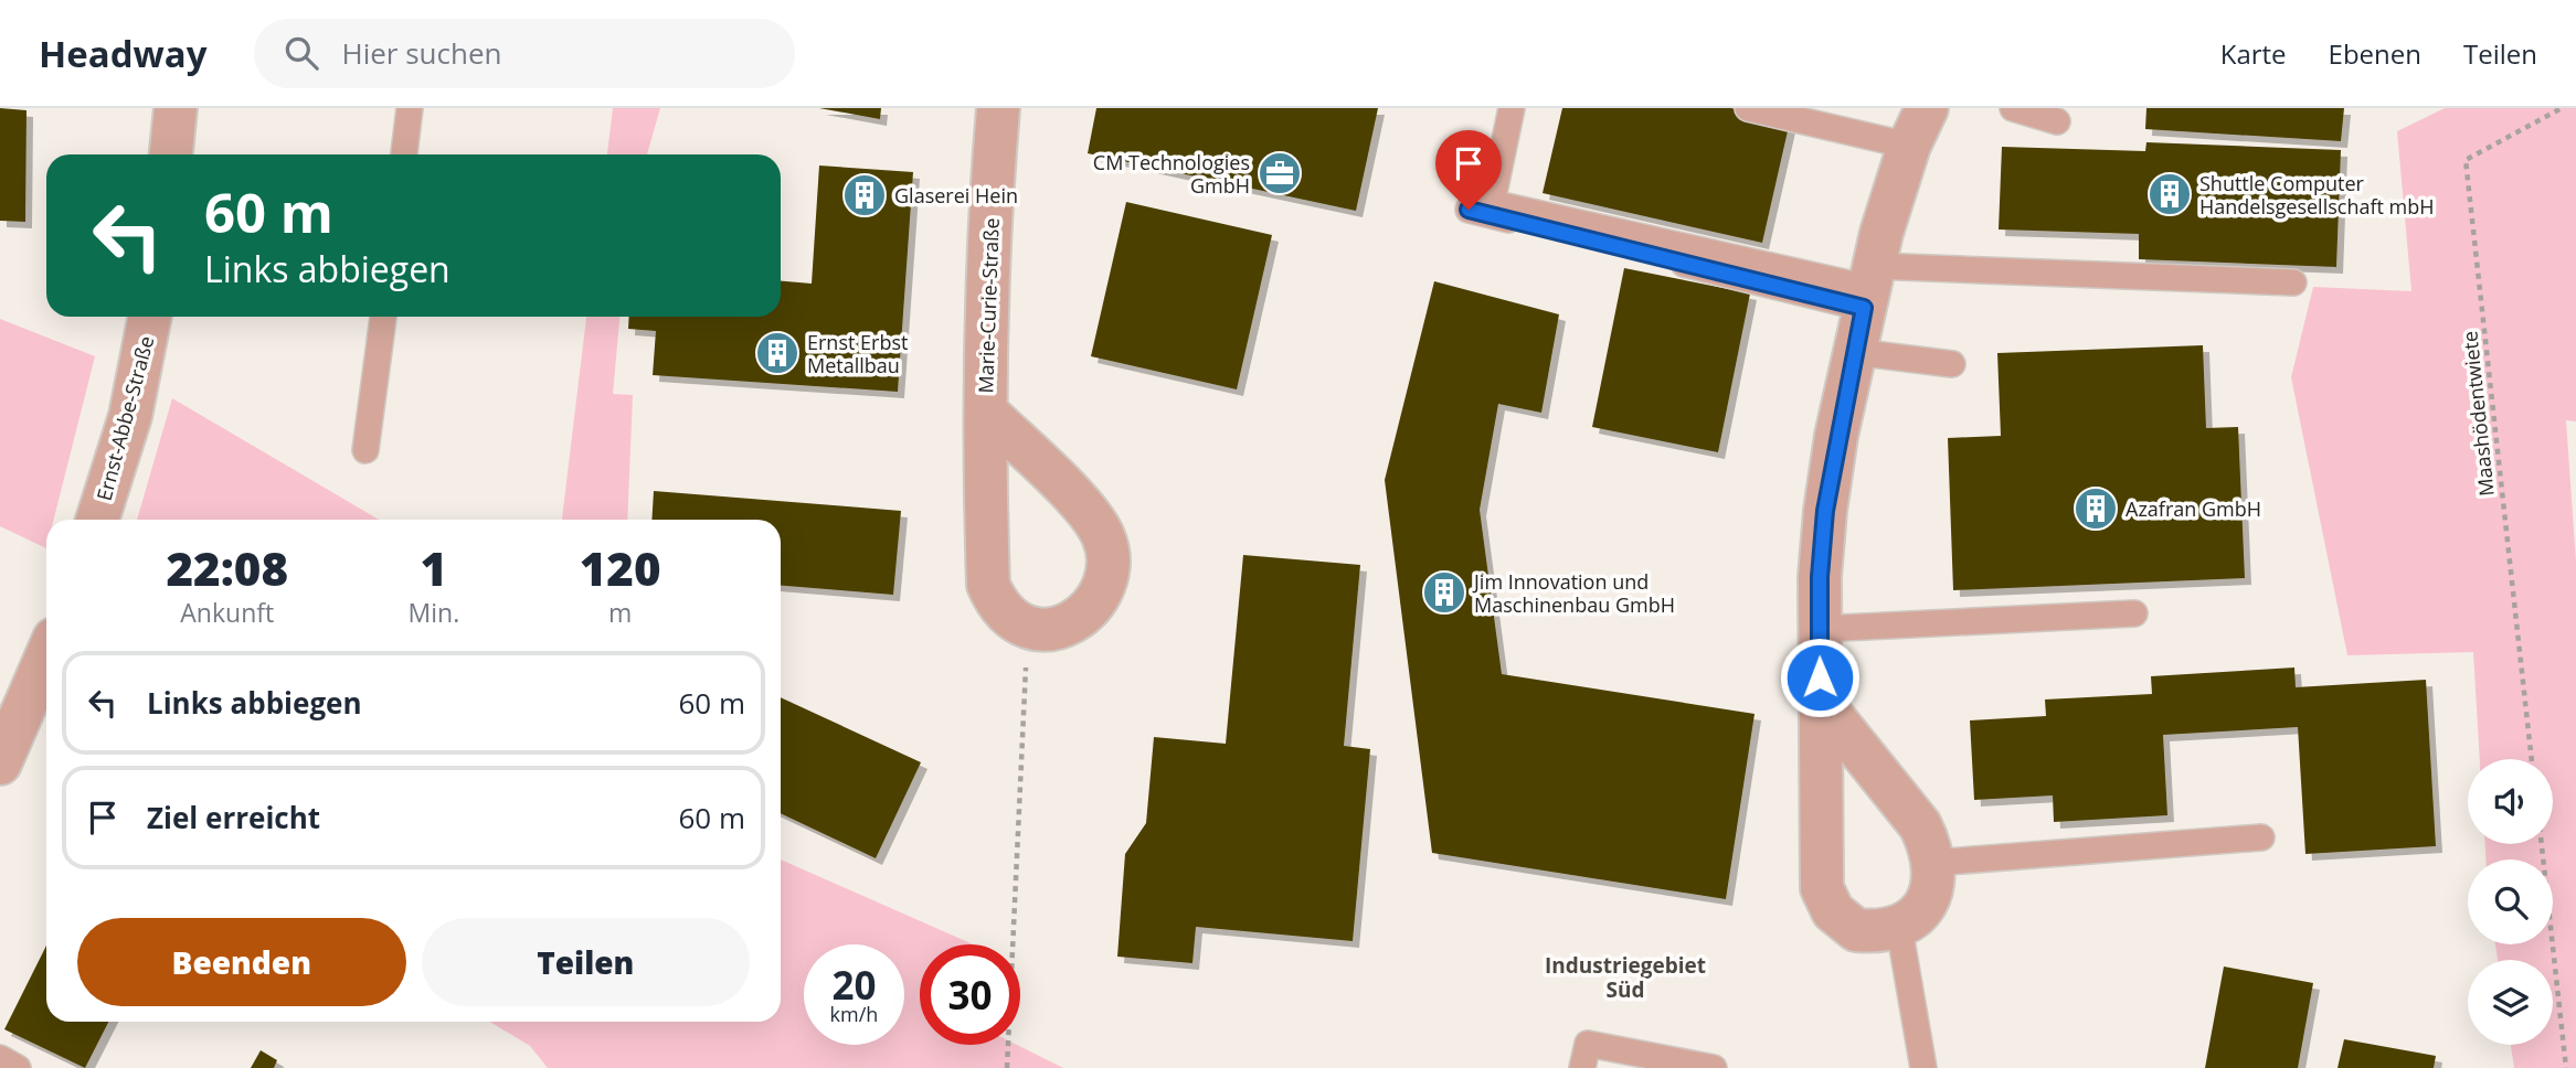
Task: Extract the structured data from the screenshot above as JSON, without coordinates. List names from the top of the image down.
{
  "streets": {
    "street": ["Marie-Curie-Straße", "Ernst-Abbe-Straße"],
    "path": ["Maashödentwiete"]
  },
  "districts": ["Industriegebiet Süd"],
  "places": {
    "office": ["CM Technologies GmbH"],
    "building": [
      "Shuttle Computer Handelsgesellschaft mbH",
      "Glaserei Hein",
      "Ernst Erbst Metallbau",
      "Azafran GmbH",
      "Jim Innovation und Maschinenbau GmbH"
    ]
  },
  "page": {
    "header": "Headway",
    "search": "Hier suchen",
    "nav": ["Karte", "Ebenen", "Teilen"],
    "turn": ["60 m", "Links abbiegen"],
    "eta": [
      "22:08",
      "Ankunft",
      "1",
      "Min.",
      "120",
      "m"
    ],
    "list": [
      {
        "name": "Links abbiegen",
        "value": "60 m"
      },
      {
        "name": "Ziel erreicht",
        "value": "60 m"
      }
    ],
    "buttons": ["Beenden", "Teilen"],
    "speed": "20 km/h",
    "limit": "30"
  }
}
